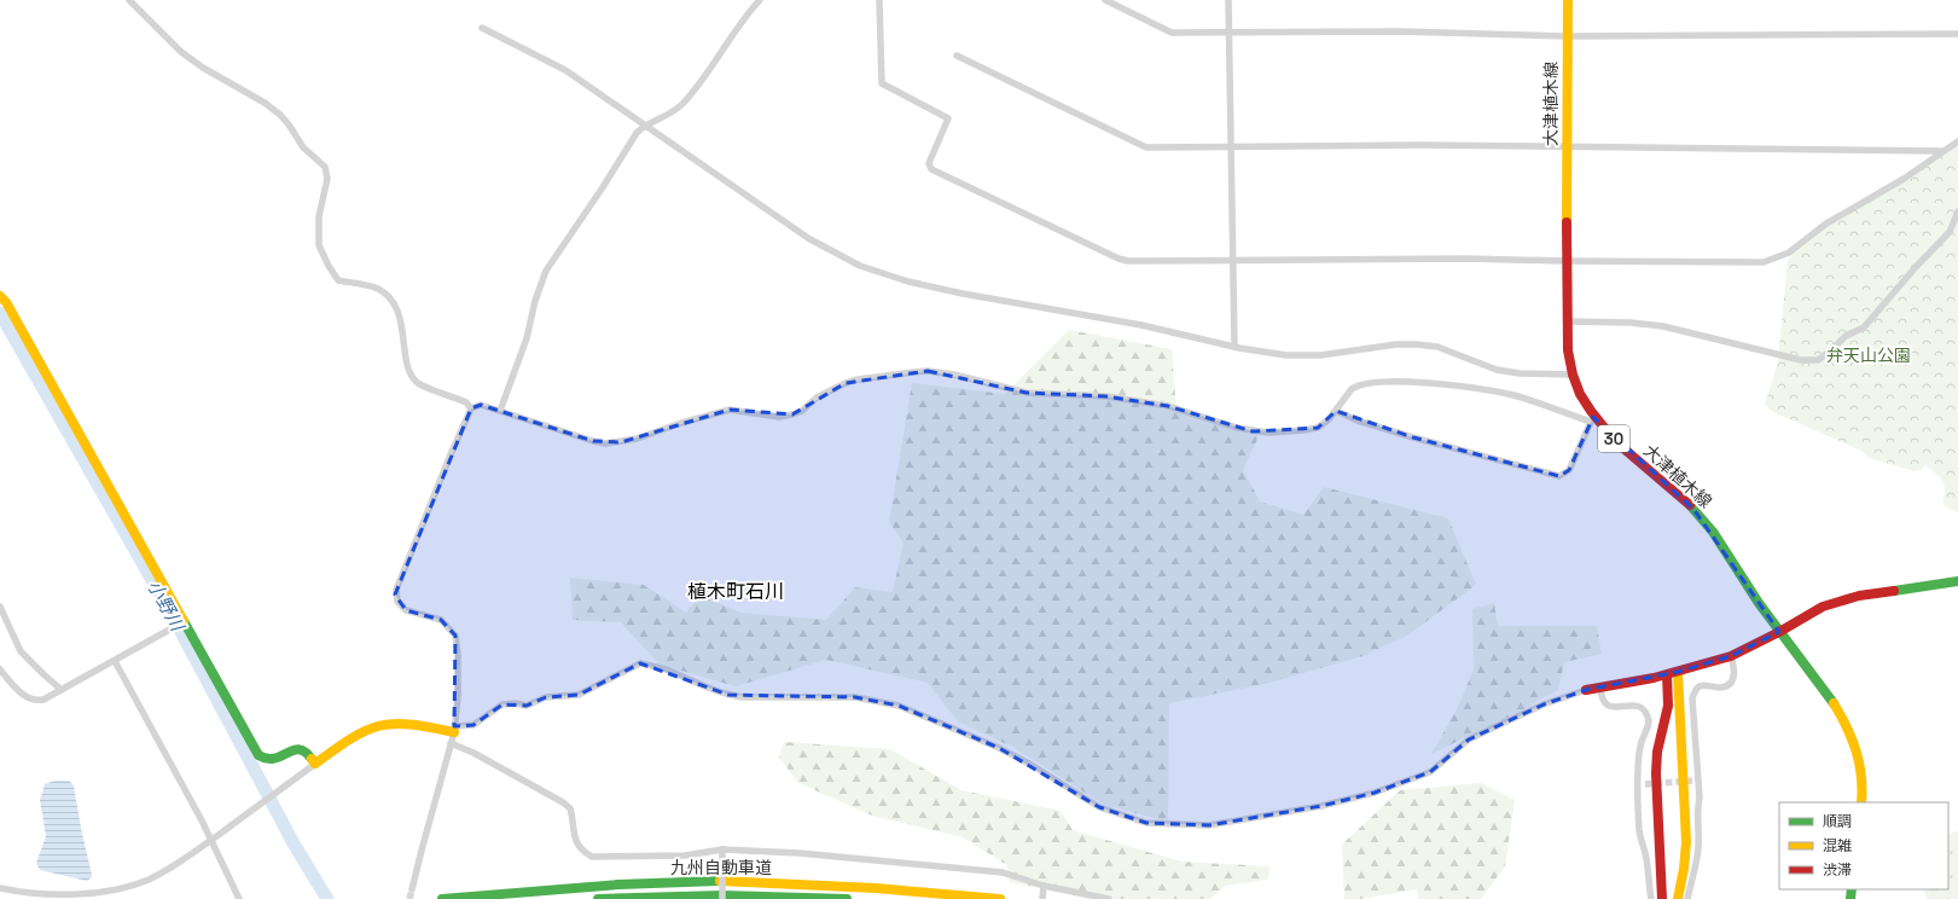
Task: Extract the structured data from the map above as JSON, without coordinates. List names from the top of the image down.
{
  "streets": {
    "main road": ["大津植木線", "30", "九州自動車道"]
  },
  "districts": ["植木町石川"],
  "water": ["小野川"],
  "parks": ["弁天山公園"],
  "legend": ["順調", "混雑", "渋滞"]
}
